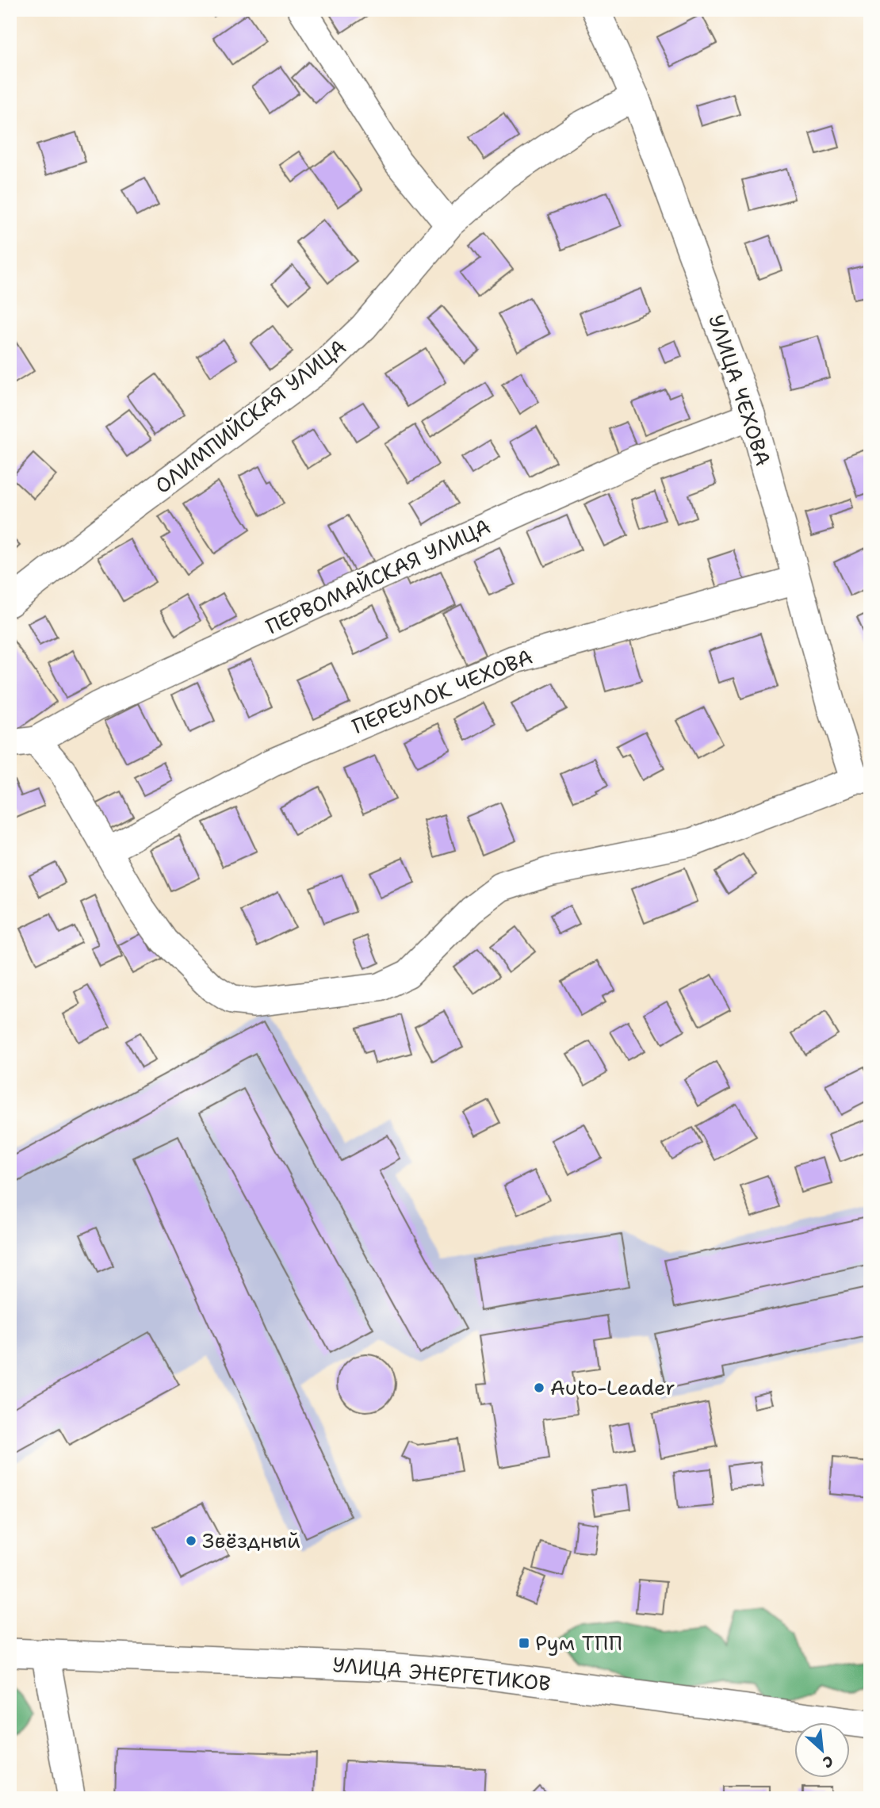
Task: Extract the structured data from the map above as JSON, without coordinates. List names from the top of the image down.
{
  "streets": {
    "street": [
      "УЛИЦА ЧЕХОВА",
      "ОЛИМПИЙСКАЯ УЛИЦА",
      "ПЕРВОМАЙСКАЯ УЛИЦА",
      "ПЕРЕУЛОК ЧЕХОВА",
      "УЛИЦА ЭНЕРГЕТИКОВ"
    ]
  },
  "crossings": [
    ["УЛИЦА ЧЕХОВА", "ОЛИМПИЙСКАЯ УЛИЦА"],
    ["УЛИЦА ЧЕХОВА", "ПЕРВОМАЙСКАЯ УЛИЦА"],
    ["УЛИЦА ЧЕХОВА", "ПЕРЕУЛОК ЧЕХОВА"]
  ],
  "places": {
    "other": ["Auto-Leader", "Звёздный"],
    "transit": ["Рум ТПП"]
  },
  "north": "bottom right"
}
